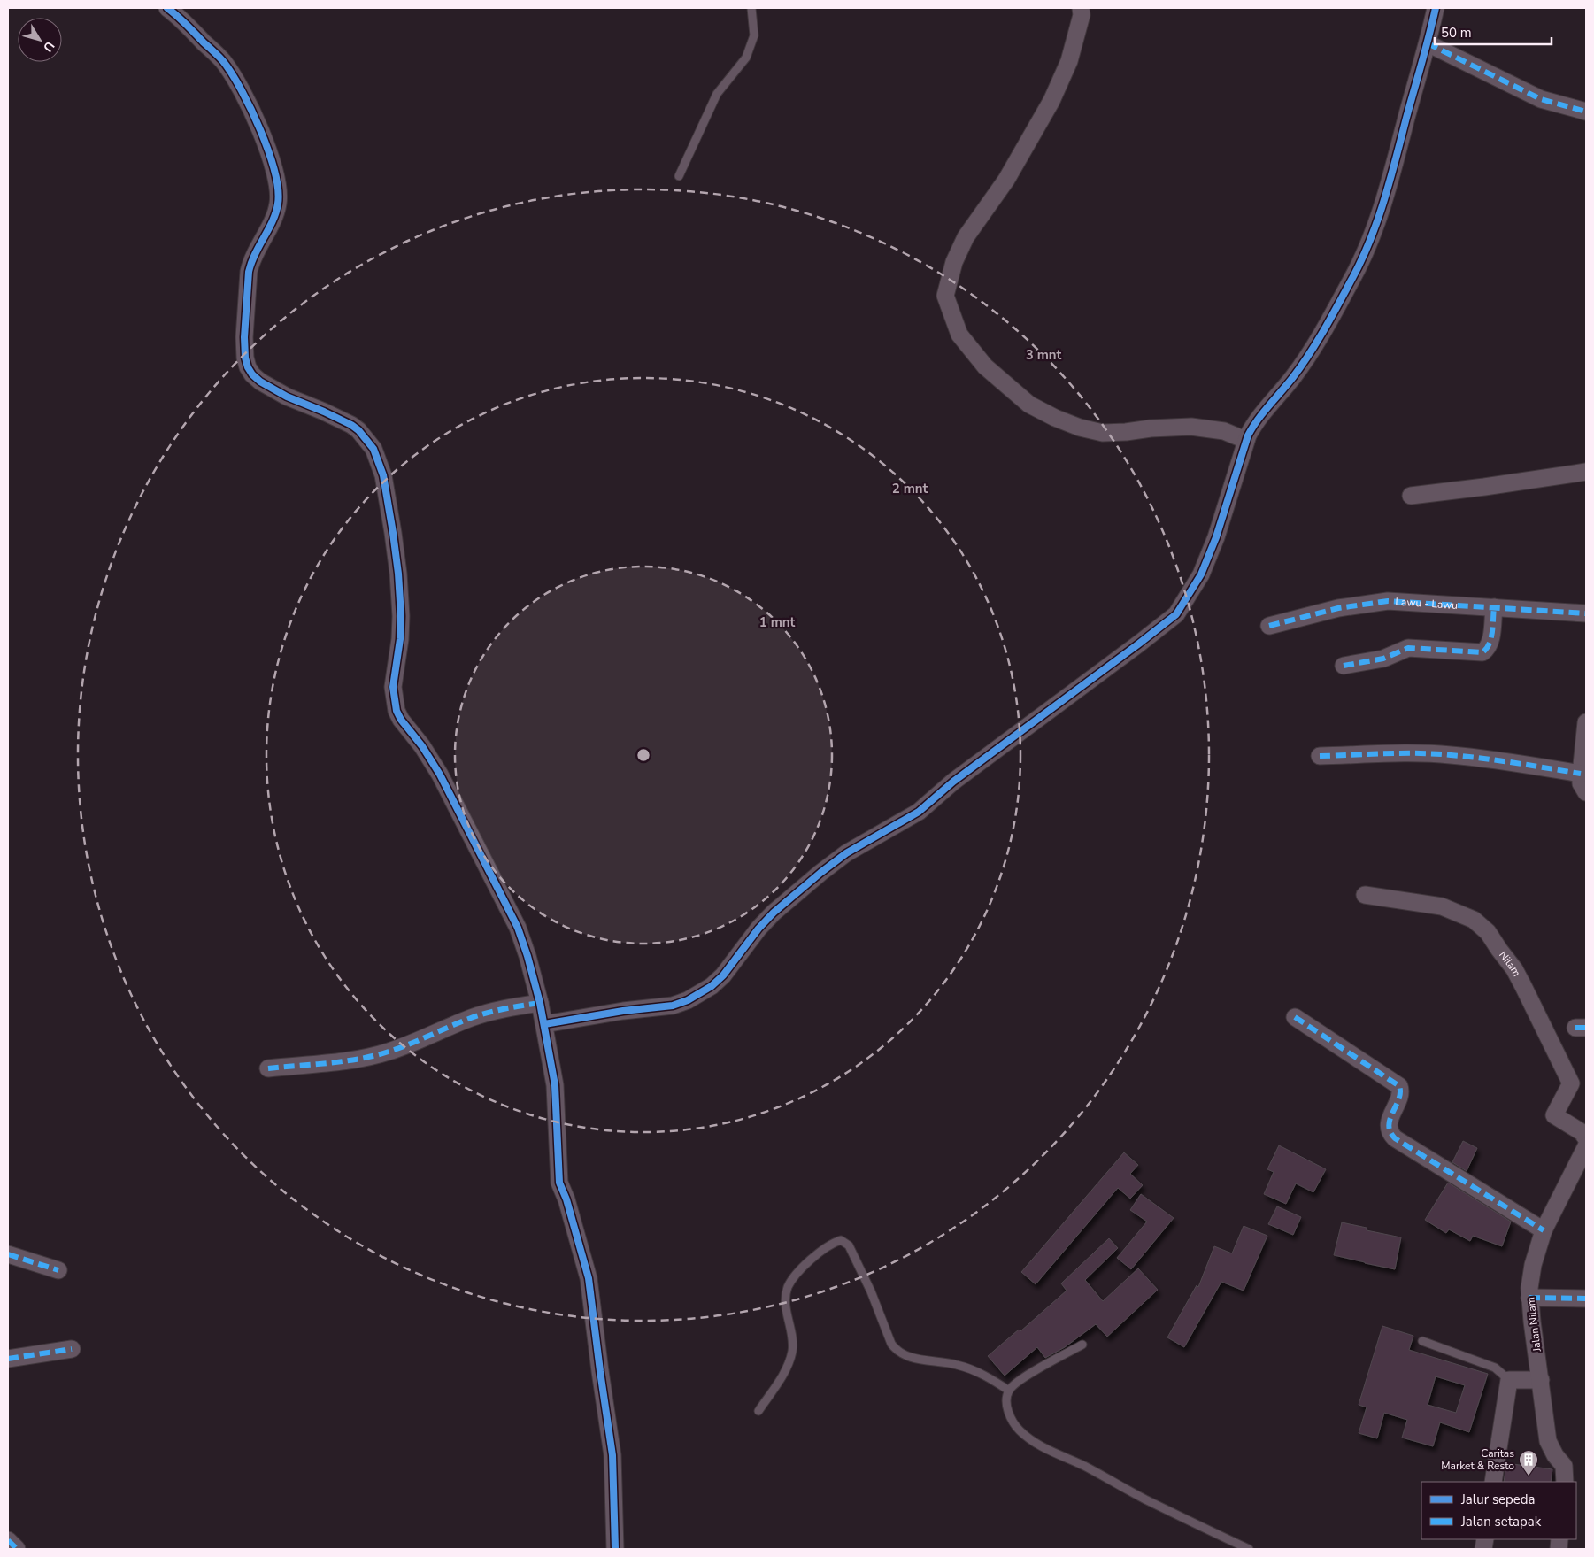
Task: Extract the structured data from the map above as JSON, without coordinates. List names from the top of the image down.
{
  "streets": {
    "street": ["Lawu - Lawu", "Nilam", "Jalan Nilam"]
  },
  "places": {
    "building": ["Caritas Market & Resto"]
  },
  "legend": ["Jalur sepeda", "Jalan setapak"],
  "scale_bar": "50 m",
  "north": "bottom right",
  "rings": ["3 mnt", "2 mnt", "1 mnt"]
}
